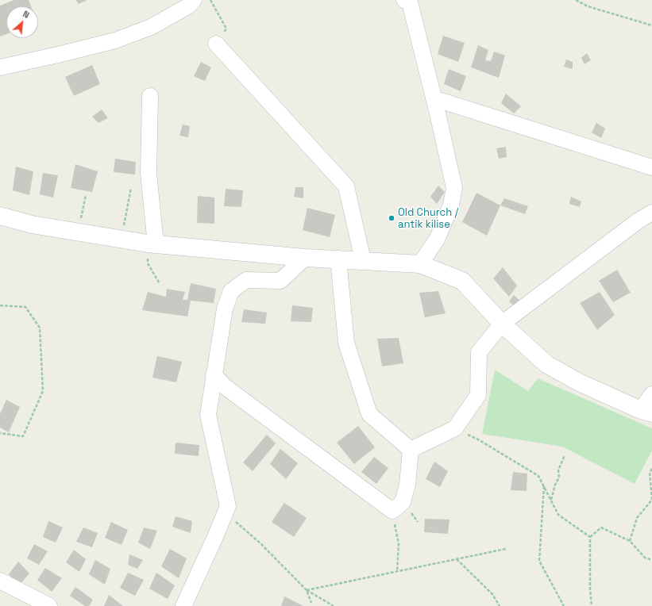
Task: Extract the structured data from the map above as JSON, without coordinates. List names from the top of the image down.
{
  "places": ["Old Church / antik kilise"],
  "north": "top right"
}
